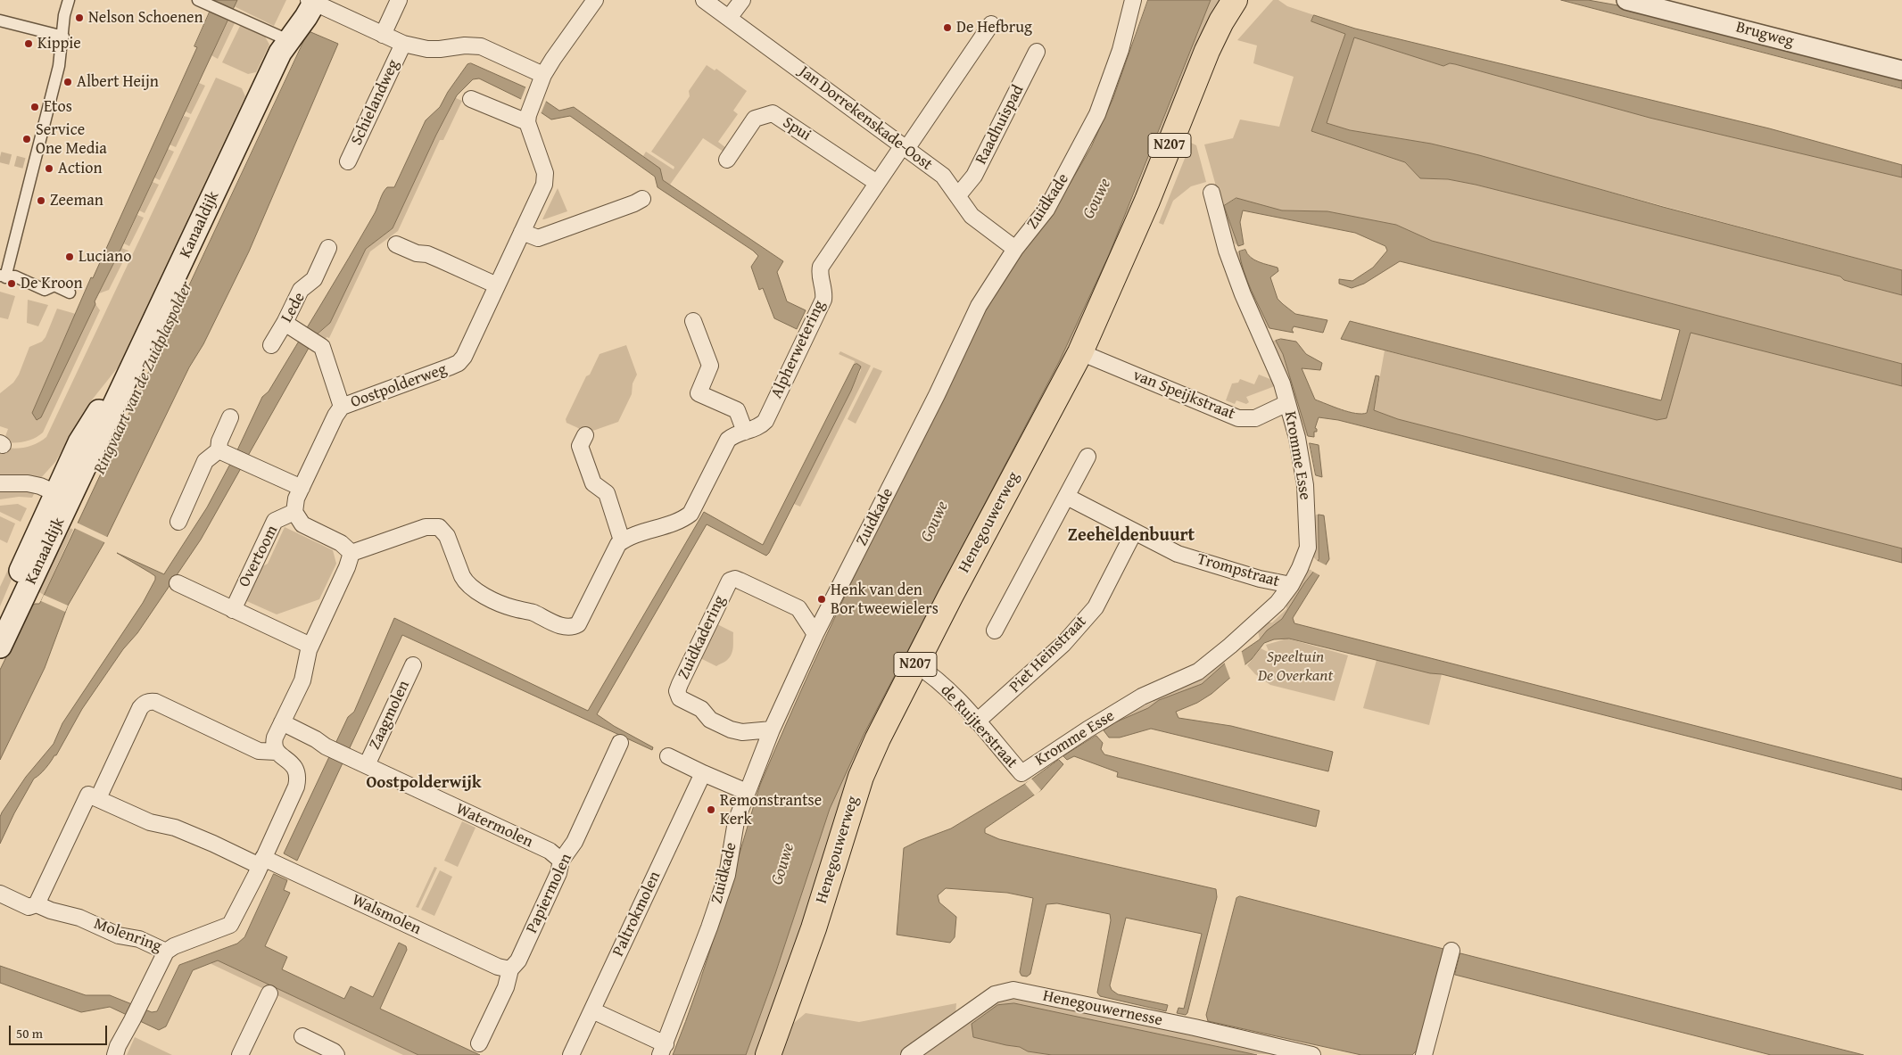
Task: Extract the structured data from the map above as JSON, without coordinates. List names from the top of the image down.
{
  "streets": {
    "main road": ["N207", "Kanaaldijk", "Henegouwerweg"],
    "street": [
      "Brugweg",
      "Schielandweg",
      "Jan Dorrekenskade-Oost",
      "Raadhuispad",
      "Spui",
      "Zuidkade",
      "Lede",
      "Alpherwetering",
      "Oostpolderweg",
      "van Speijkstraat",
      "Kromme Esse",
      "Overtoom",
      "Trompstraat",
      "Zuidkadering",
      "Piet Heinstraat",
      "Zaagmolen",
      "de Ruijterstraat",
      "Watermolen",
      "Papiermolen",
      "Paltrokmolen",
      "Walsmolen",
      "Molenring",
      "Henegouwernesse"
    ]
  },
  "crossings": [
    ["Schielandweg", "Kanaaldijk"],
    ["Jan Dorrekenskade-Oost", "Raadhuispad"],
    ["Jan Dorrekenskade-Oost", "Zuidkade"],
    ["Jan Dorrekenskade-Oost", "Alpherwetering"],
    ["Spui", "Alpherwetering"],
    ["Zuidkade", "Zuidkadering"],
    ["Oostpolderweg", "Overtoom"],
    ["van Speijkstraat", "Kromme Esse"],
    ["van Speijkstraat", "Henegouwerweg"],
    ["Kromme Esse", "Trompstraat"],
    ["Kromme Esse", "de Ruijterstraat"],
    ["Henegouwerweg", "de Ruijterstraat"],
    ["Trompstraat", "Piet Heinstraat"],
    ["Piet Heinstraat", "de Ruijterstraat"],
    ["Zaagmolen", "Watermolen"],
    ["Watermolen", "Papiermolen"],
    ["Papiermolen", "Walsmolen"],
    ["Walsmolen", "Molenring"]
  ],
  "districts": ["Zeeheldenbuurt", "Oostpolderwijk"],
  "water": ["Gouwe", "Ringvaart van de Zuidplaspolder"],
  "parks": ["Speeltuin De Overkant"],
  "places": [
    "Nelson Schoenen",
    "De Hefbrug",
    "Kippie",
    "Albert Heijn",
    "Etos",
    "Service One Media",
    "Action",
    "Zeeman",
    "Luciano",
    "De Kroon",
    "Henk van den Bor tweewielers",
    "Remonstrantse Kerk"
  ],
  "scale_bar": "50 m"
}
